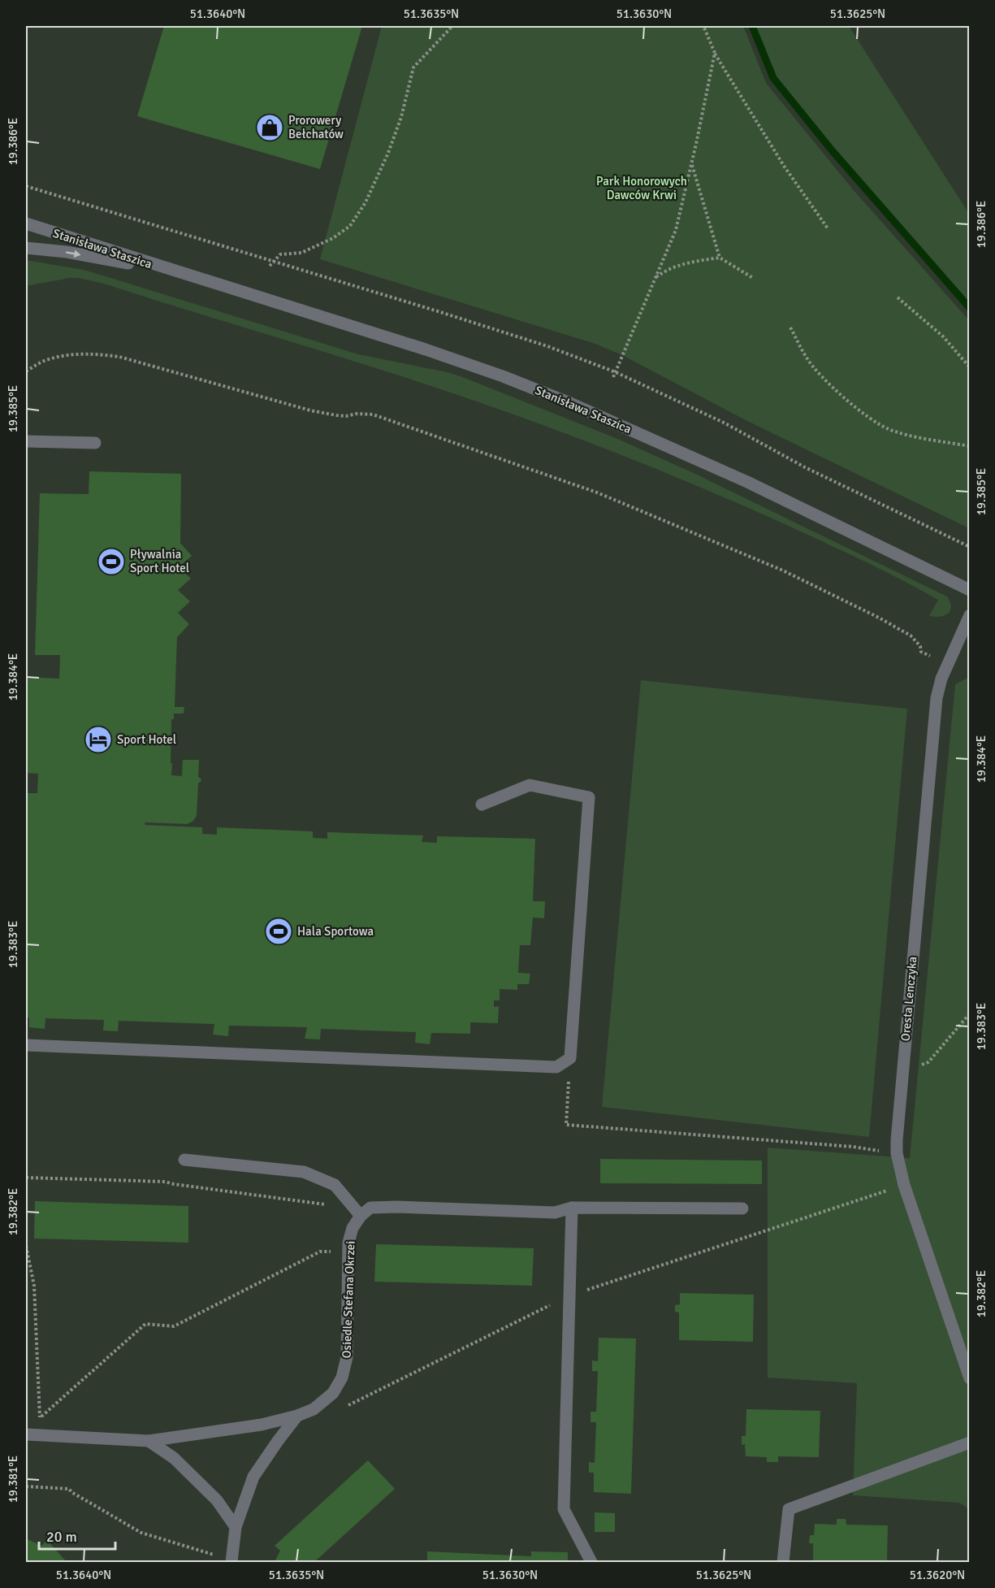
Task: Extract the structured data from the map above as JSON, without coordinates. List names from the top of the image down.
{
  "streets": {
    "street": ["Stanisława Staszica", "Oresta Lenczyka", "Osiedle Stefana Okrzei"]
  },
  "parks": ["Park Honorowych Dawców Krwi"],
  "places": {
    "shop": ["Prorowery Bełchatów"],
    "sports": ["Pływalnia Sport Hotel", "Hala Sportowa"],
    "hotel": ["Sport Hotel"]
  },
  "scale_bar": "20 m",
  "coordinates": [
    "51.3640°N",
    "51.3635°N",
    "51.3630°N",
    "51.3625°N",
    "19.386°E",
    "19.385°E",
    "19.384°E",
    "19.383°E",
    "19.382°E",
    "19.381°E",
    "51.3620°N"
  ]
}
